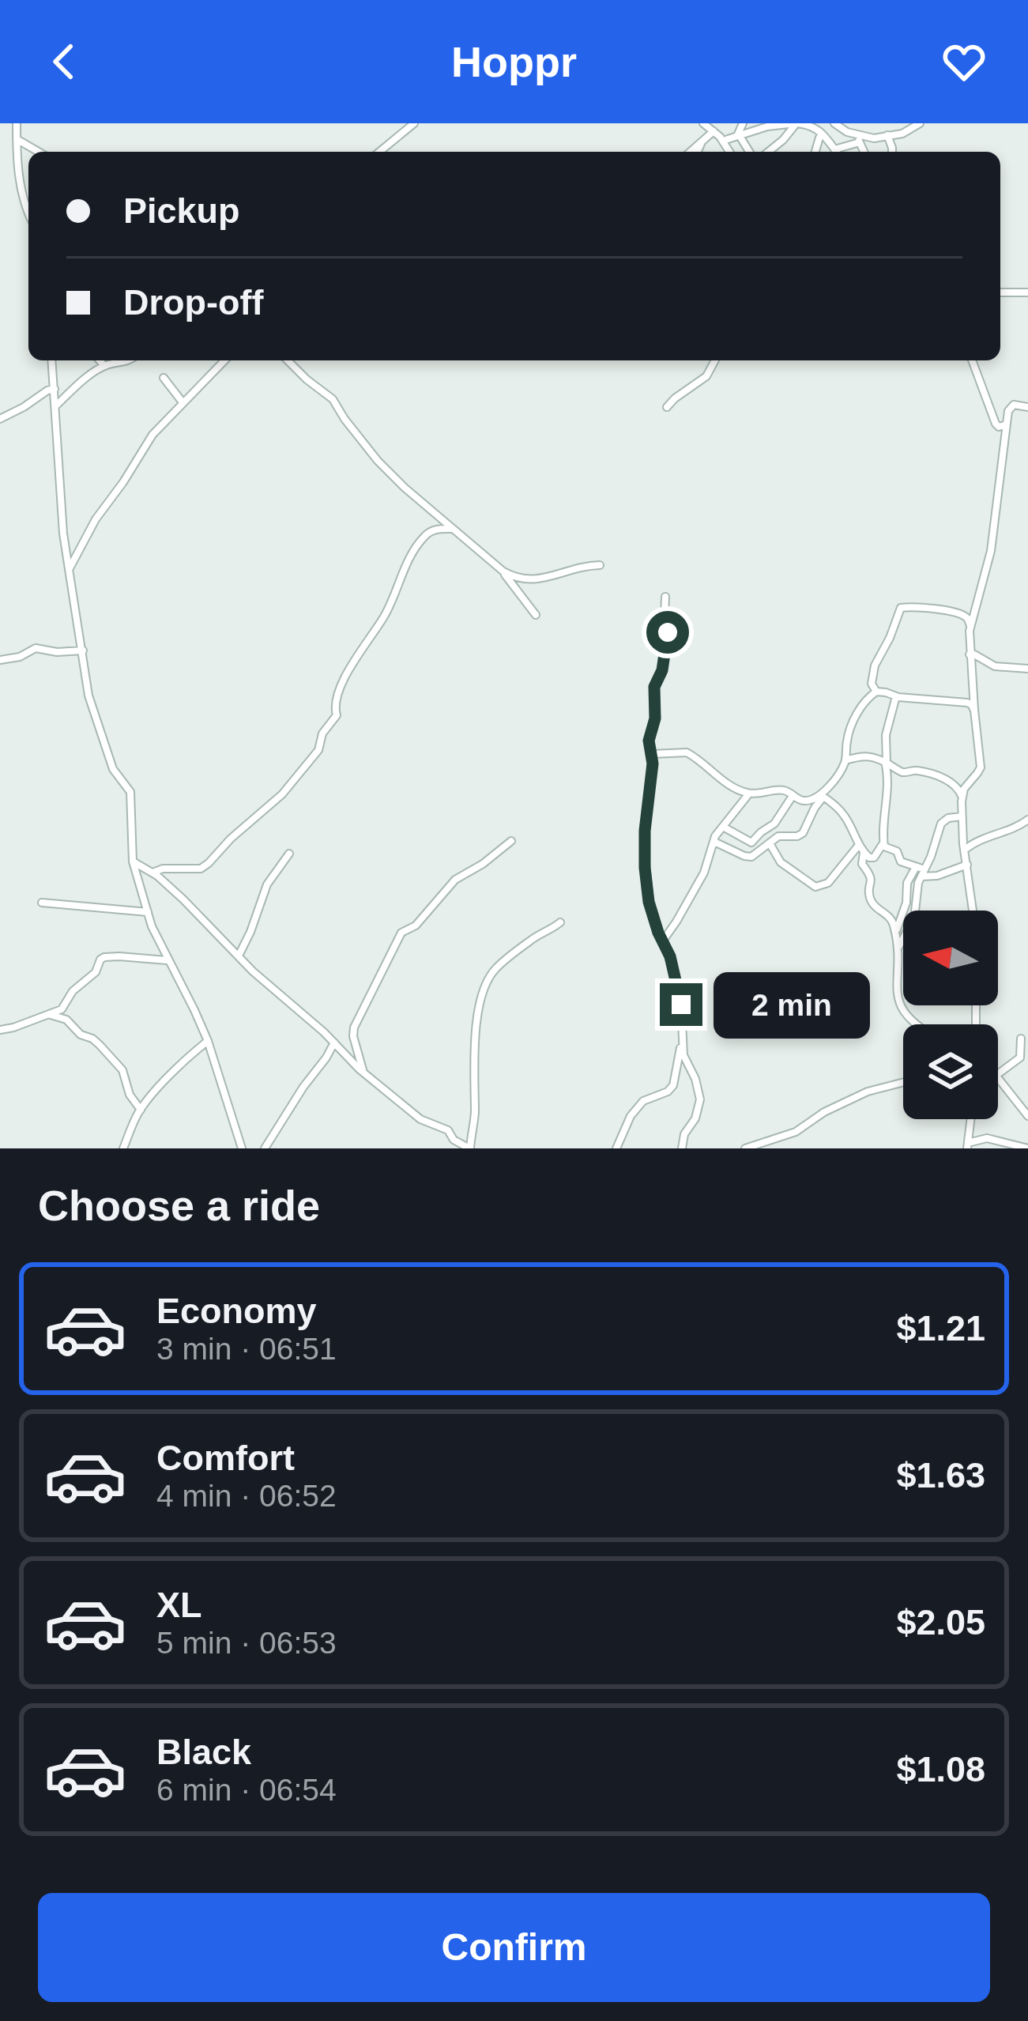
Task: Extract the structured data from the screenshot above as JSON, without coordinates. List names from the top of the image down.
{
  "north": "left",
  "page": {
    "header": "Hoppr",
    "banner": ["Pickup", "Drop-off"],
    "bubble": "2 min",
    "heading": "Choose a ride",
    "list": [
      {
        "name": "Economy",
        "note": "3 min · 06:51",
        "value": "$1.21"
      },
      {
        "name": "Comfort",
        "note": "4 min · 06:52",
        "value": "$1.63"
      },
      {
        "name": "XL",
        "note": "5 min · 06:53",
        "value": "$2.05"
      },
      {
        "name": "Black",
        "note": "6 min · 06:54",
        "value": "$1.08"
      }
    ],
    "buttons": "Confirm"
  }
}
